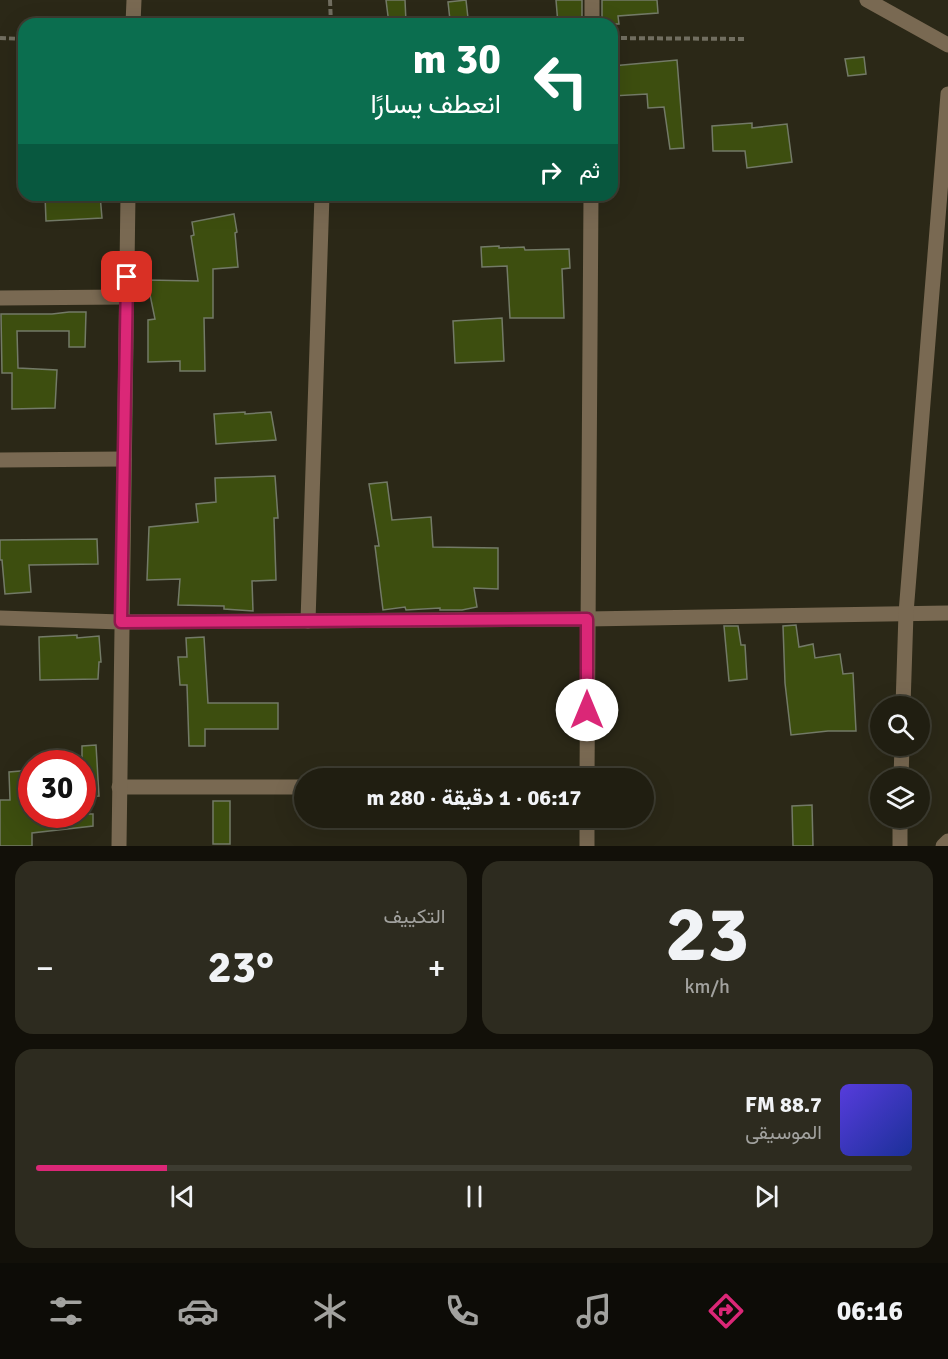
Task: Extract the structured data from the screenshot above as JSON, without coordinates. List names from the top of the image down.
{
  "page": {
    "turn": ["30 m", "انعطف يسارًا"],
    "then": "ثم",
    "limit": "30",
    "trip": "06:17 · 1 دقيقة · 280 m",
    "tile": [
      ["23", "km/h"],
      "التكييف"
    ],
    "heat": ["−", "23°", "+"],
    "song": ["88.7 FM", "الموسيقى"],
    "tabs": "06:16"
  }
}
